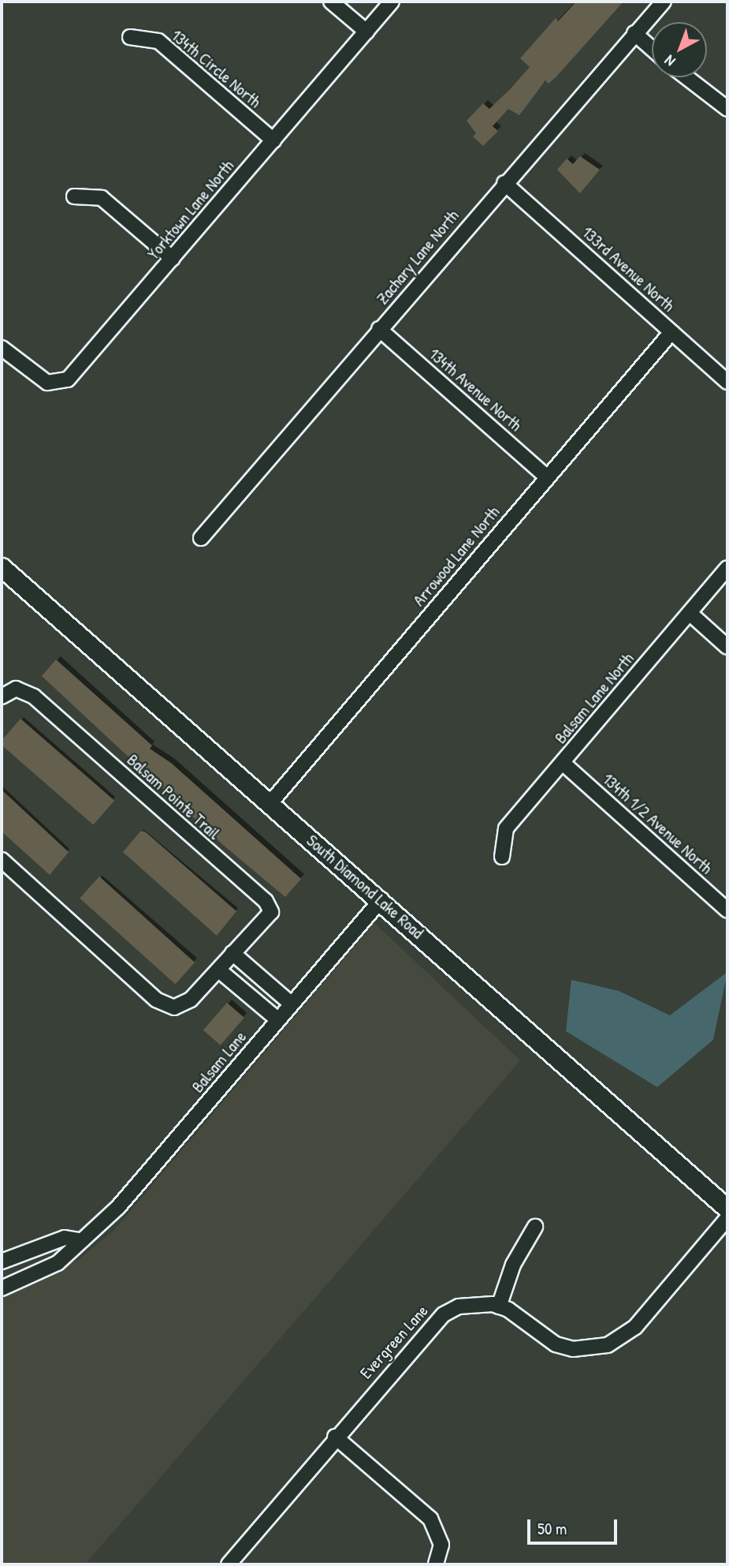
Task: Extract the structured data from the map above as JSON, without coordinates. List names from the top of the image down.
{
  "streets": {
    "street": [
      "134th Circle North",
      "Yorktown Lane North",
      "Zachary Lane North",
      "133rd Avenue North",
      "134th Avenue North",
      "Arrowood Lane North",
      "Balsam Lane North",
      "Balsam Pointe Trail",
      "134th 1/2 Avenue North",
      "South Diamond Lake Road",
      "Balsam Lane",
      "Evergreen Lane"
    ]
  },
  "crossings": [
    ["134th Circle North", "Yorktown Lane North"],
    ["Zachary Lane North", "133rd Avenue North"],
    ["Zachary Lane North", "134th Avenue North"],
    ["133rd Avenue North", "Arrowood Lane North"],
    ["134th Avenue North", "Arrowood Lane North"],
    ["Arrowood Lane North", "South Diamond Lake Road"],
    ["Balsam Lane North", "134th 1/2 Avenue North"],
    ["South Diamond Lake Road", "Balsam Lane"]
  ],
  "scale_bar": "50 m",
  "north": "bottom left"
}
